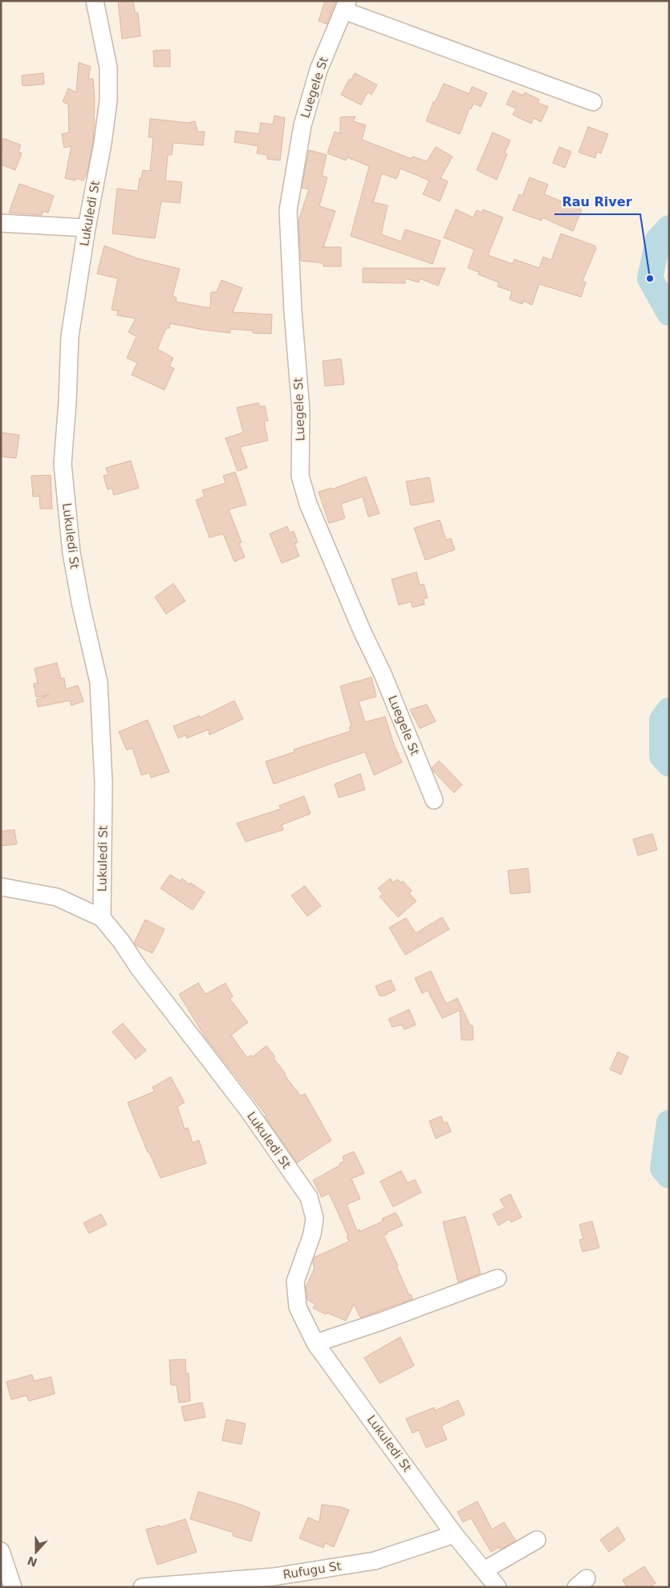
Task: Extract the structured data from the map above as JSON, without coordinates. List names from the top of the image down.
{
  "streets": {
    "street": ["Luegele St", "Lukuledi St", "Rufugu St"]
  },
  "crossings": [
    ["Lukuledi St", "Rufugu St"]
  ],
  "places": ["Rau River"],
  "north": "bottom"
}
